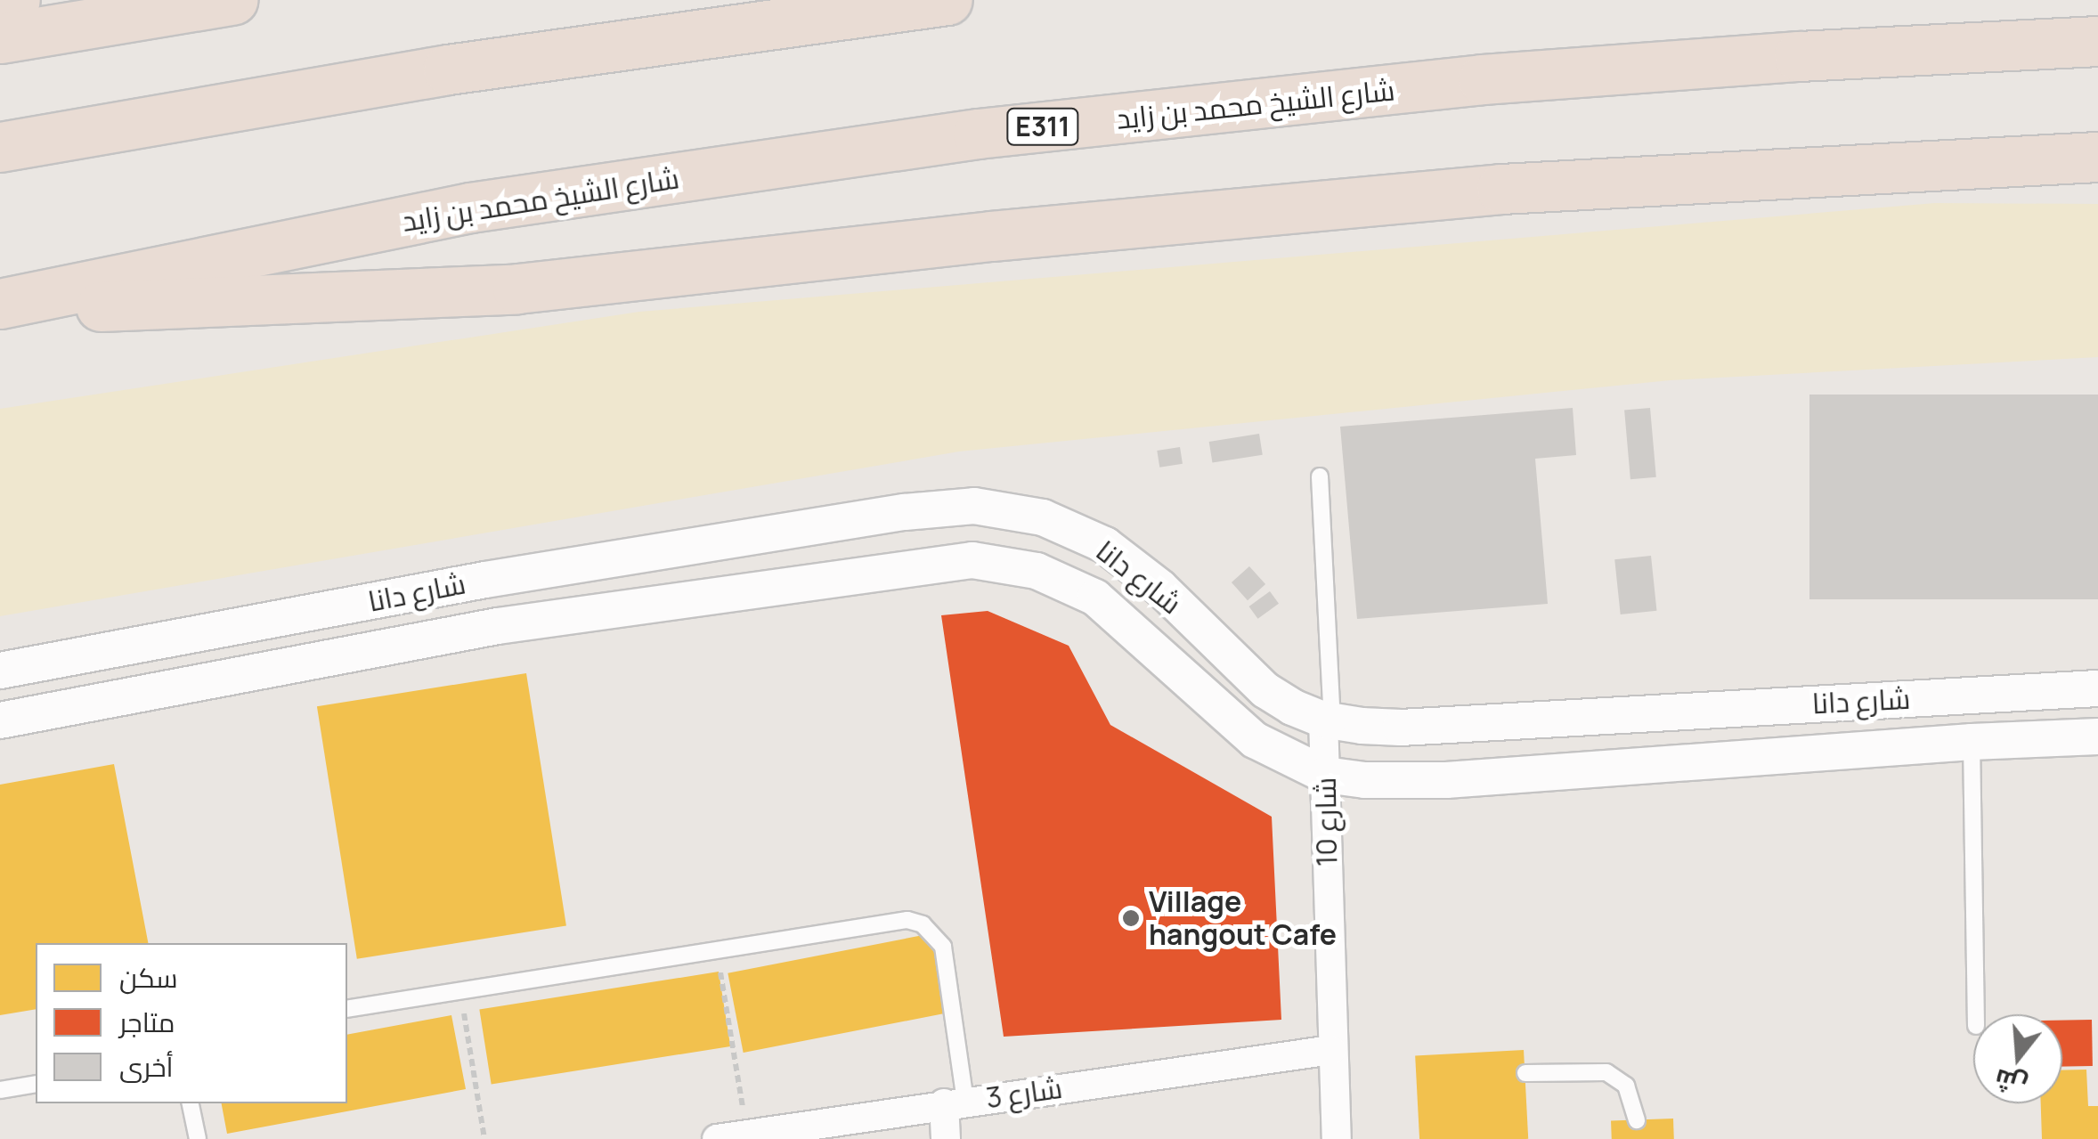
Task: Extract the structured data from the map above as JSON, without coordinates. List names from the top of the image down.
{
  "streets": {
    "highway": ["شارع الشيخ محمد بن زايد", "E311"],
    "street": ["شارع دانا", "شارع 10", "شارع 3"]
  },
  "crossings": [
    ["شارع دانا", "شارع 10"],
    ["شارع 10", "شارع 3"]
  ],
  "places": ["Village hangout Cafe"],
  "legend": ["سكن", "متاجر", "أخرى"],
  "north": "bottom"
}
